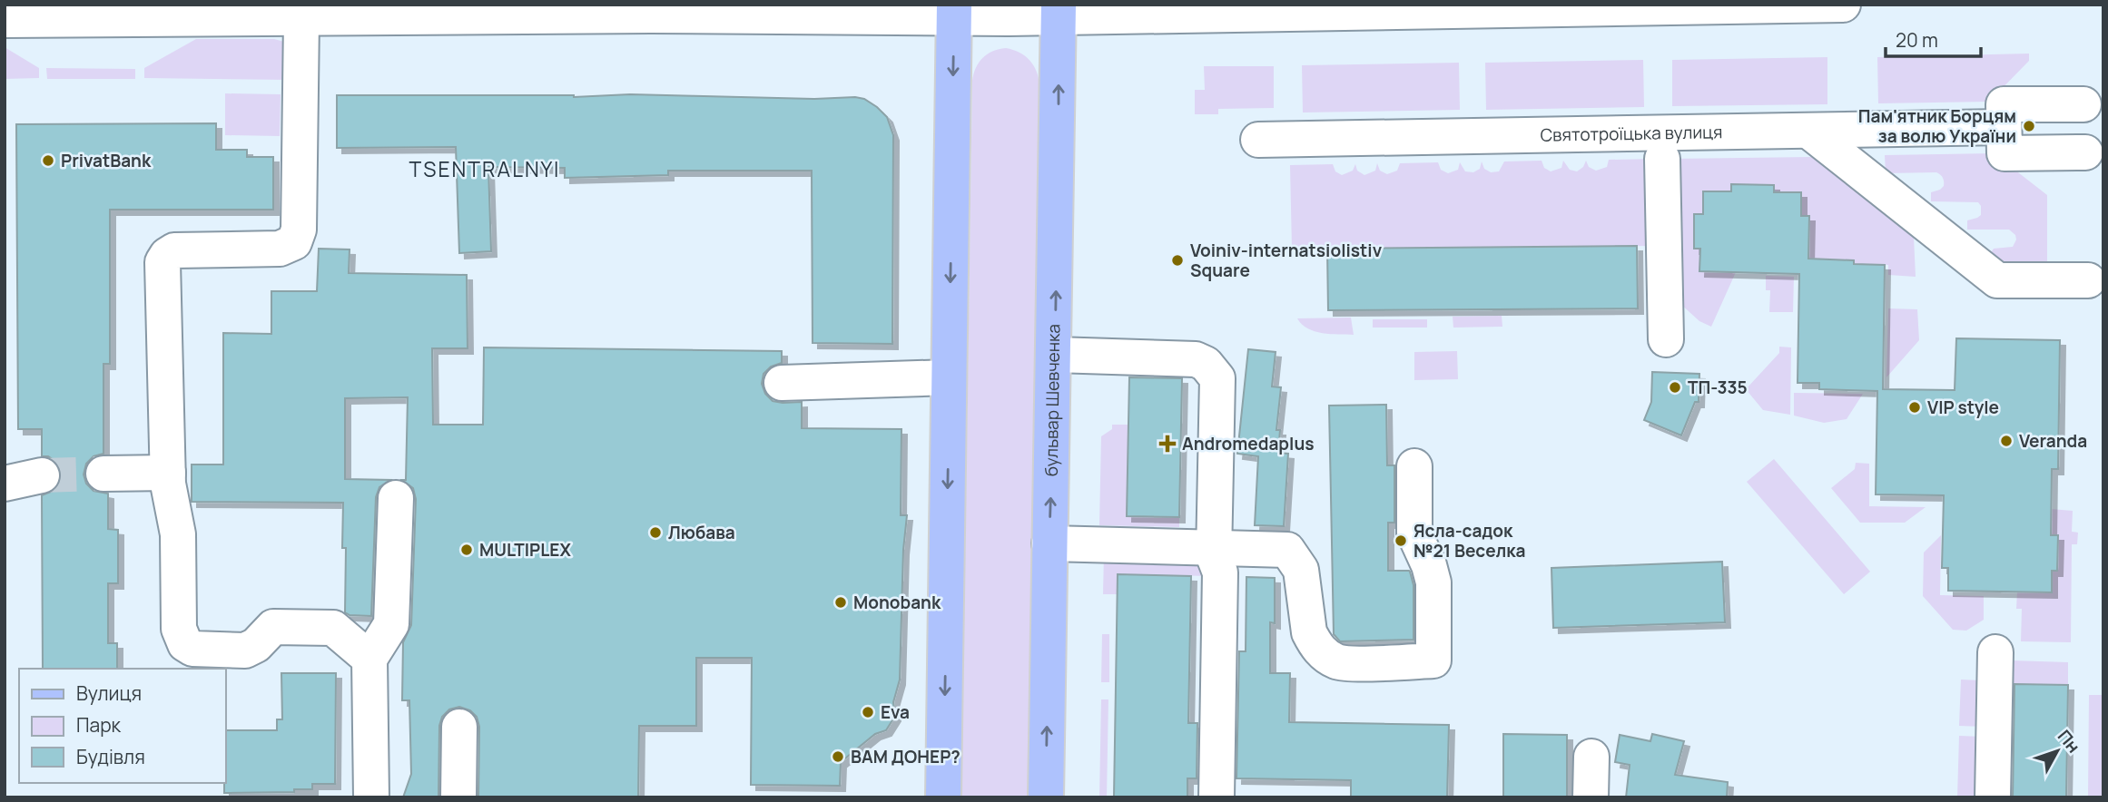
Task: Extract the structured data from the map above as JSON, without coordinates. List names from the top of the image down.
{
  "streets": {
    "main road": ["бульвар Шевченка"],
    "street": ["Святотроїцька вулиця"]
  },
  "districts": ["TSENTRALNYI"],
  "places": {
    "other": [
      "Пам'ятник Борцям за волю України",
      "PrivatBank",
      "Voiniv-internatsiolistiv Square",
      "ТП-335",
      "VIP style",
      "Veranda",
      "Любава",
      "Ясла-садок №21 Веселка",
      "MULTIPLEX",
      "Monobank",
      "Eva",
      "ВАМ ДОНЕР?"
    ],
    "health": ["Andromedaplus"]
  },
  "legend": ["Вулиця", "Парк", "Будівля"],
  "scale_bar": "20 m",
  "north": "top right"
}
